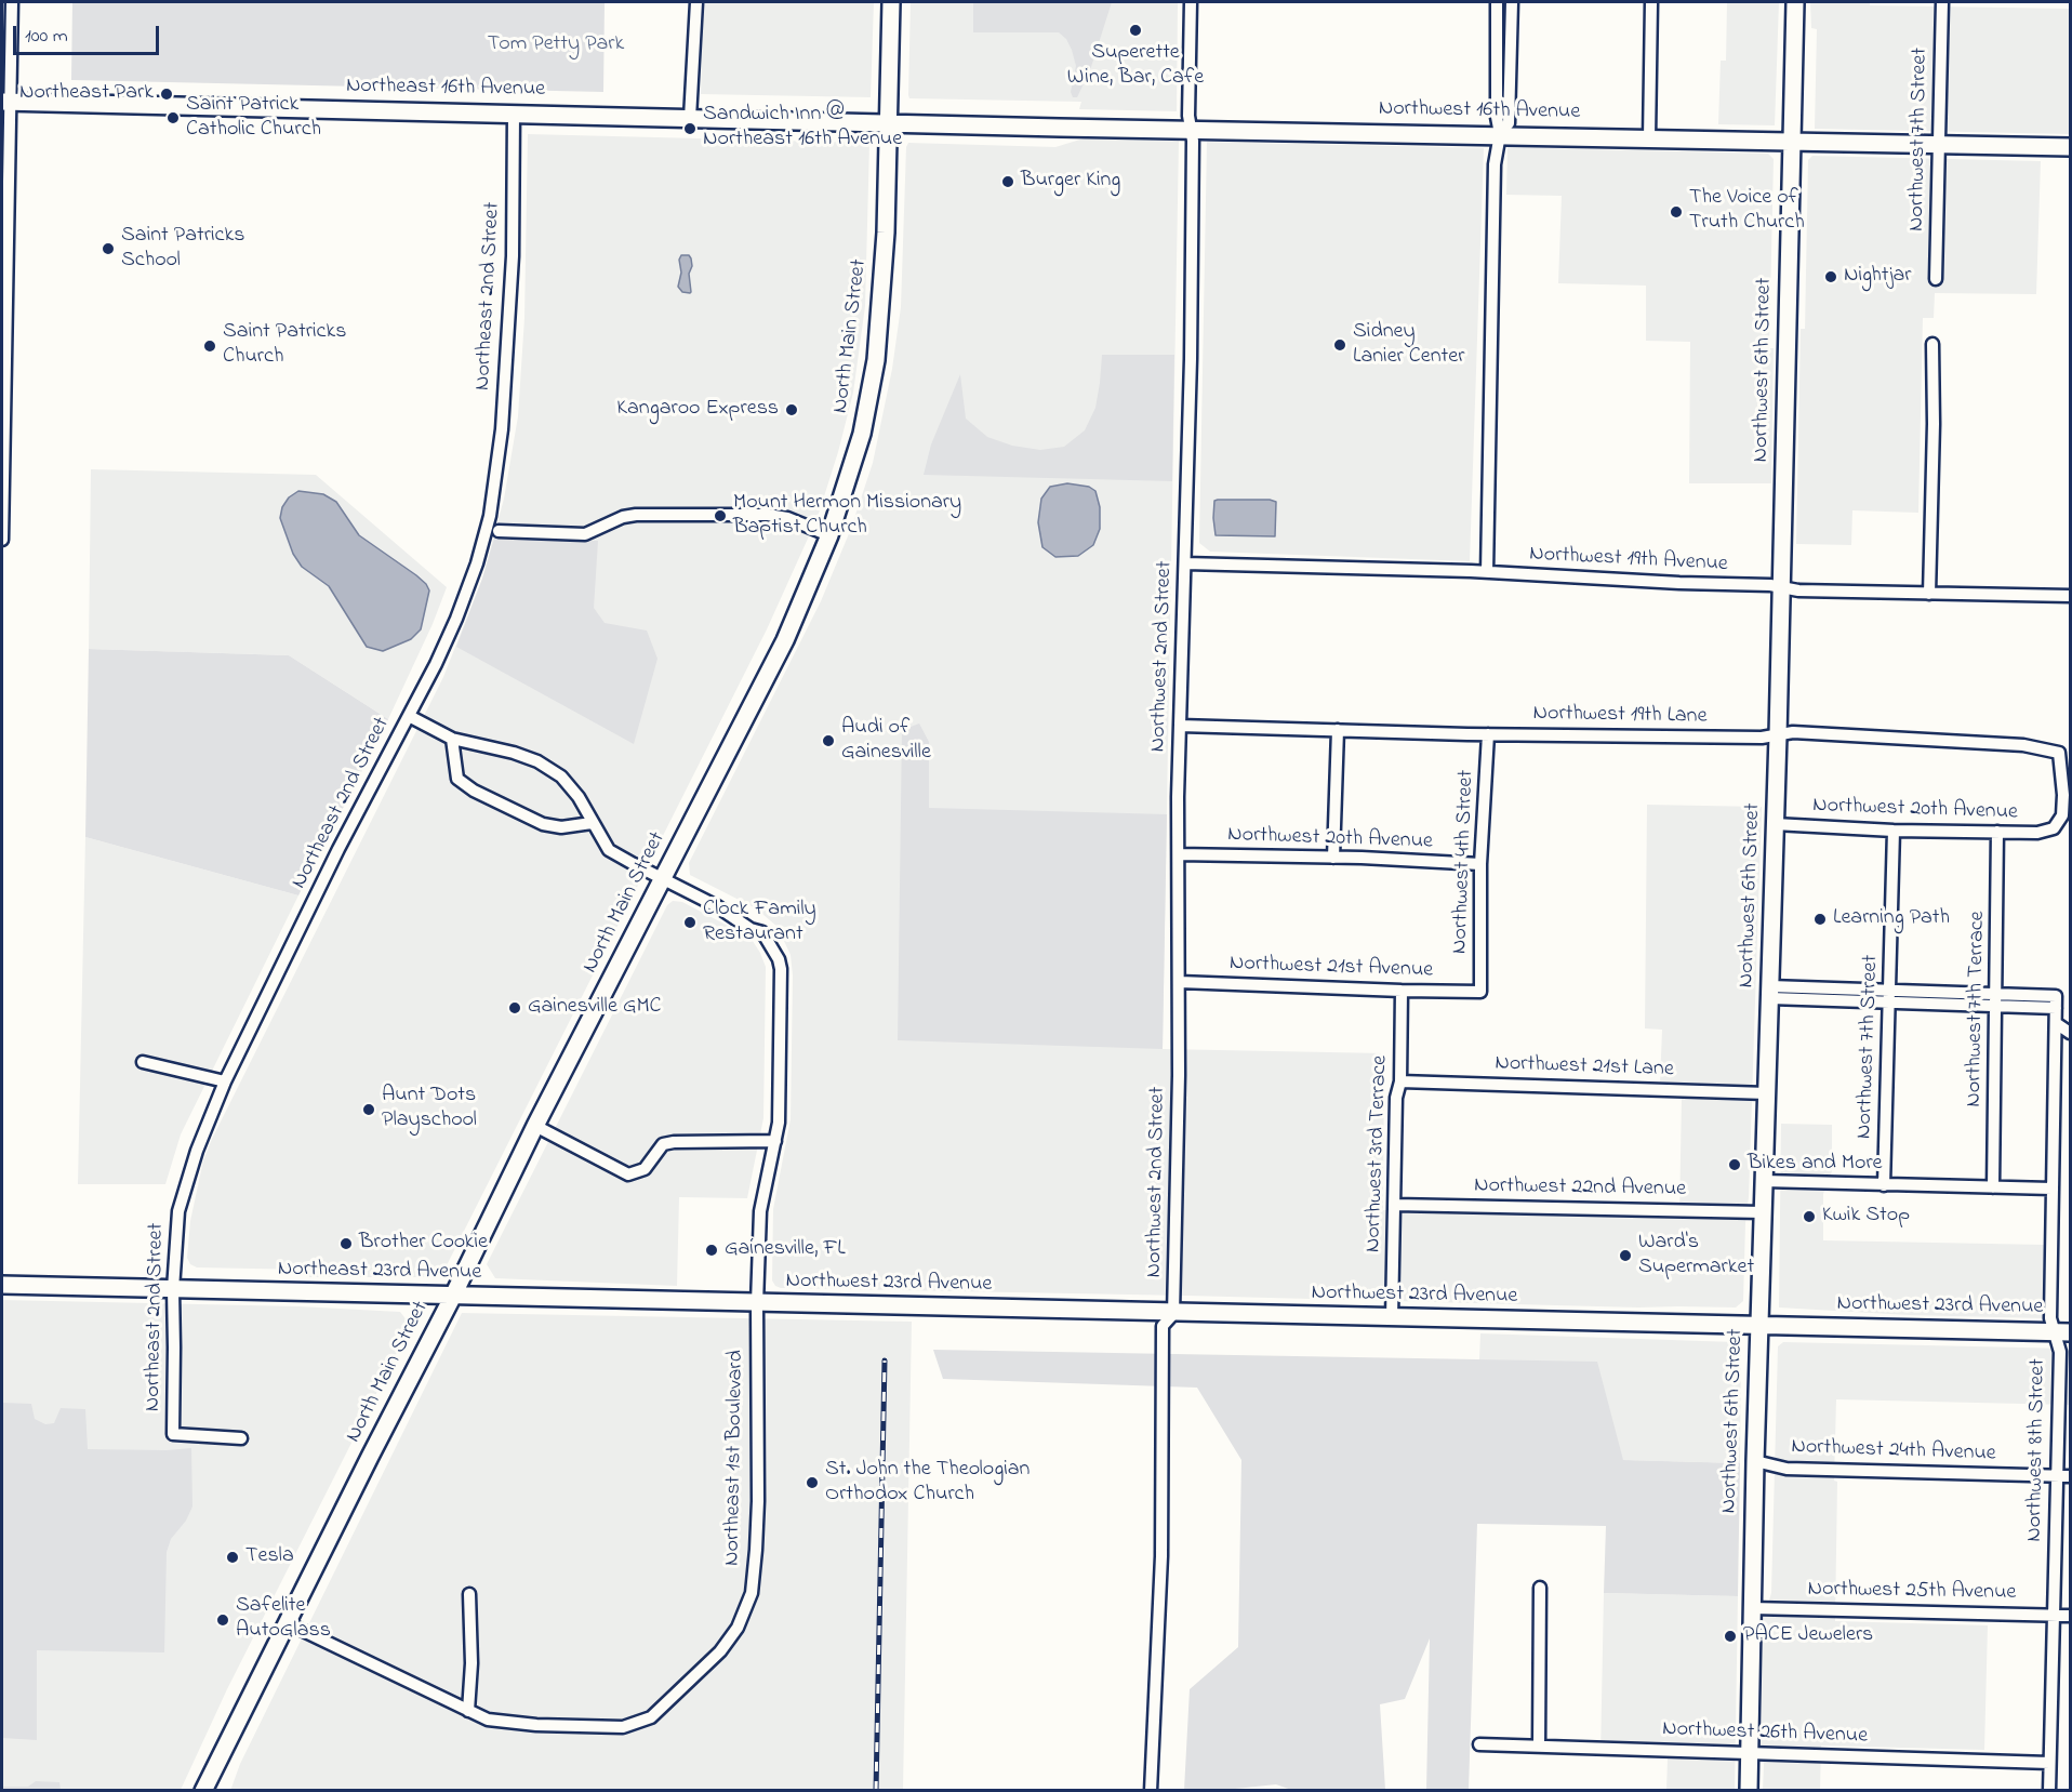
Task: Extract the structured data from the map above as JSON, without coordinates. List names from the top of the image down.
{
  "streets": {
    "main road": [
      "Northeast 16th Avenue",
      "Northwest 16th Avenue",
      "North Main Street",
      "Northwest 6th Street",
      "Northeast 23rd Avenue",
      "Northwest 23rd Avenue"
    ],
    "street": [
      "Northwest 7th Street",
      "Northeast 2nd Street",
      "Northwest 19th Avenue",
      "Northwest 2nd Street",
      "Northwest 19th Lane",
      "Northwest 20th Avenue",
      "Northwest 4th Street",
      "Northwest 21st Avenue",
      "Northwest 7th Terrace",
      "Northwest 21st Lane",
      "Northwest 3rd Terrace",
      "Northwest 22nd Avenue",
      "Northwest 8th Street",
      "Northwest 24th Avenue",
      "Northeast 1st Boulevard",
      "Northwest 25th Avenue",
      "Northwest 26th Avenue"
    ]
  },
  "crossings": [
    ["Northeast 16th Avenue", "Northwest 16th Avenue"],
    ["Northeast 16th Avenue", "Northeast 2nd Street"],
    ["Northeast 16th Avenue", "North Main Street"],
    ["Northwest 16th Avenue", "Northwest 7th Street"],
    ["Northwest 16th Avenue", "North Main Street"],
    ["Northwest 16th Avenue", "Northwest 6th Street"],
    ["Northwest 16th Avenue", "Northwest 2nd Street"],
    ["Northwest 7th Street", "Northwest 20th Avenue"],
    ["Northeast 2nd Street", "Northeast 23rd Avenue"],
    ["Northeast 2nd Street", "Northeast 1st Boulevard"],
    ["North Main Street", "Northeast 23rd Avenue"],
    ["North Main Street", "Northeast 1st Boulevard"],
    ["Northwest 6th Street", "Northwest 19th Avenue"],
    ["Northwest 6th Street", "Northwest 19th Lane"],
    ["Northwest 6th Street", "Northwest 20th Avenue"],
    ["Northwest 6th Street", "Northwest 21st Lane"],
    ["Northwest 6th Street", "Northwest 22nd Avenue"],
    ["Northwest 6th Street", "Northwest 23rd Avenue"],
    ["Northwest 6th Street", "Northwest 24th Avenue"],
    ["Northwest 6th Street", "Northwest 25th Avenue"],
    ["Northwest 6th Street", "Northwest 26th Avenue"],
    ["Northwest 19th Avenue", "Northwest 2nd Street"],
    ["Northwest 2nd Street", "Northwest 19th Lane"],
    ["Northwest 2nd Street", "Northwest 20th Avenue"],
    ["Northwest 2nd Street", "Northwest 21st Avenue"],
    ["Northwest 2nd Street", "Northwest 23rd Avenue"],
    ["Northwest 19th Lane", "Northwest 20th Avenue"],
    ["Northwest 19th Lane", "Northwest 4th Street"],
    ["Northwest 20th Avenue", "Northwest 4th Street"],
    ["Northwest 20th Avenue", "Northwest 7th Terrace"],
    ["Northwest 4th Street", "Northwest 21st Avenue"],
    ["Northwest 21st Avenue", "Northwest 3rd Terrace"],
    ["Northwest 21st Lane", "Northwest 3rd Terrace"],
    ["Northwest 3rd Terrace", "Northwest 22nd Avenue"],
    ["Northwest 3rd Terrace", "Northwest 23rd Avenue"],
    ["Northeast 23rd Avenue", "Northwest 23rd Avenue"],
    ["Northeast 23rd Avenue", "Northeast 1st Boulevard"],
    ["Northwest 23rd Avenue", "Northwest 8th Street"],
    ["Northwest 23rd Avenue", "Northeast 1st Boulevard"],
    ["Northwest 8th Street", "Northwest 24th Avenue"],
    ["Northwest 8th Street", "Northwest 25th Avenue"],
    ["Northwest 8th Street", "Northwest 26th Avenue"]
  ],
  "parks": ["Tom Petty Park"],
  "places": [
    "Superette Wine, Bar, Cafe",
    "Northeast Park",
    "Saint Patrick Catholic Church",
    "Sandwich Inn @ Northeast 16th Avenue",
    "Burger King",
    "The Voice of Truth Church",
    "Saint Patricks School",
    "Nightjar",
    "Sidney Lanier Center",
    "Saint Patricks Church",
    "Kangaroo Express",
    "Mount Hermon Missionary Baptist Church",
    "Audi of Gainesville",
    "Learning Path",
    "Clock Family Restaurant",
    "Gainesville GMC",
    "Aunt Dots Playschool",
    "Bikes and More",
    "Kwik Stop",
    "Brother Cookie",
    "Gainesville, FL",
    "Ward's Supermarket",
    "St. John the Theologian Orthodox Church",
    "Tesla",
    "Safelite AutoGlass",
    "PACE Jewelers"
  ],
  "scale_bar": "100 m"
}
